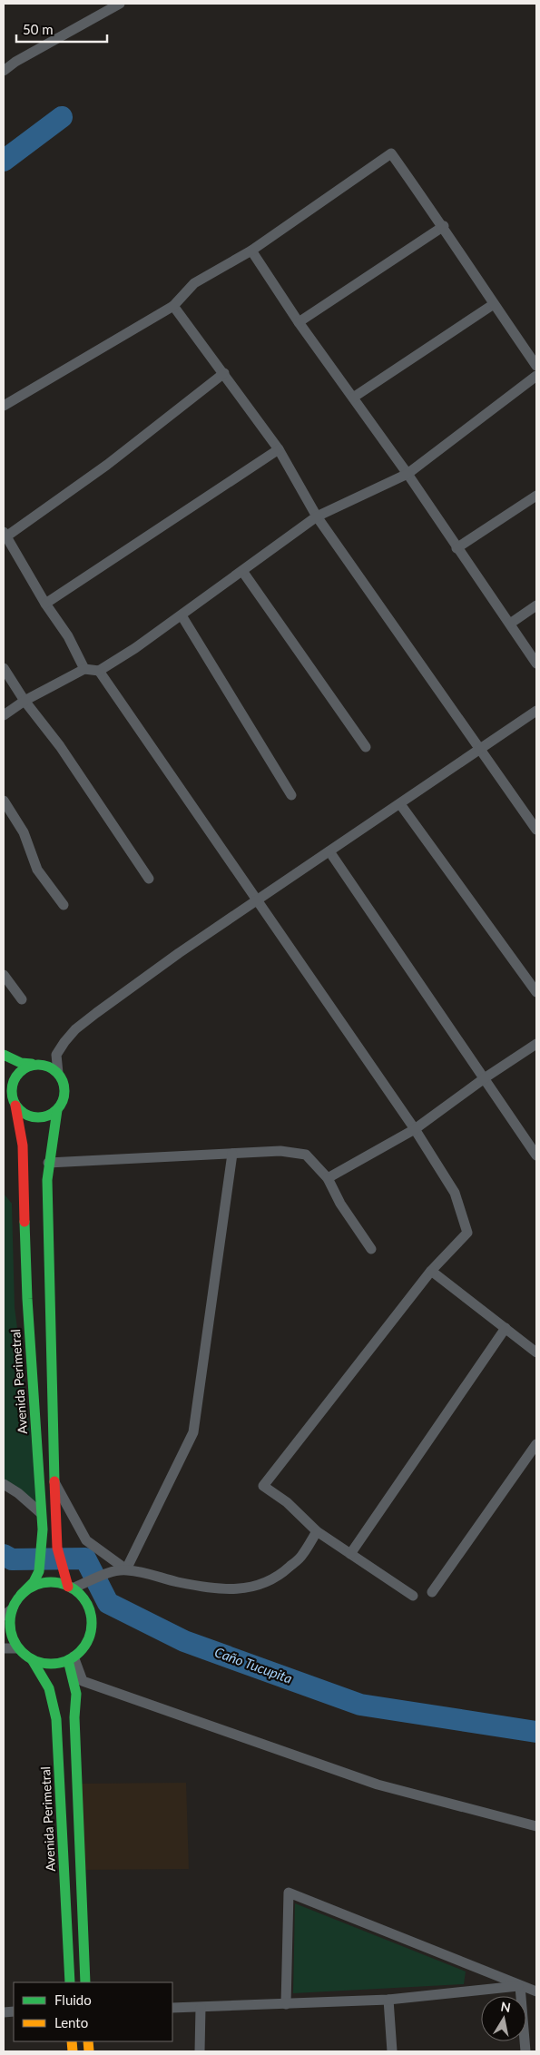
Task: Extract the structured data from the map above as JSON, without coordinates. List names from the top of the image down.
{
  "streets": {
    "street": ["Avenida Perimetral"]
  },
  "water": ["Caño Tucupita"],
  "legend": ["Fluido", "Lento"],
  "scale_bar": "50 m",
  "north": "top"
}
